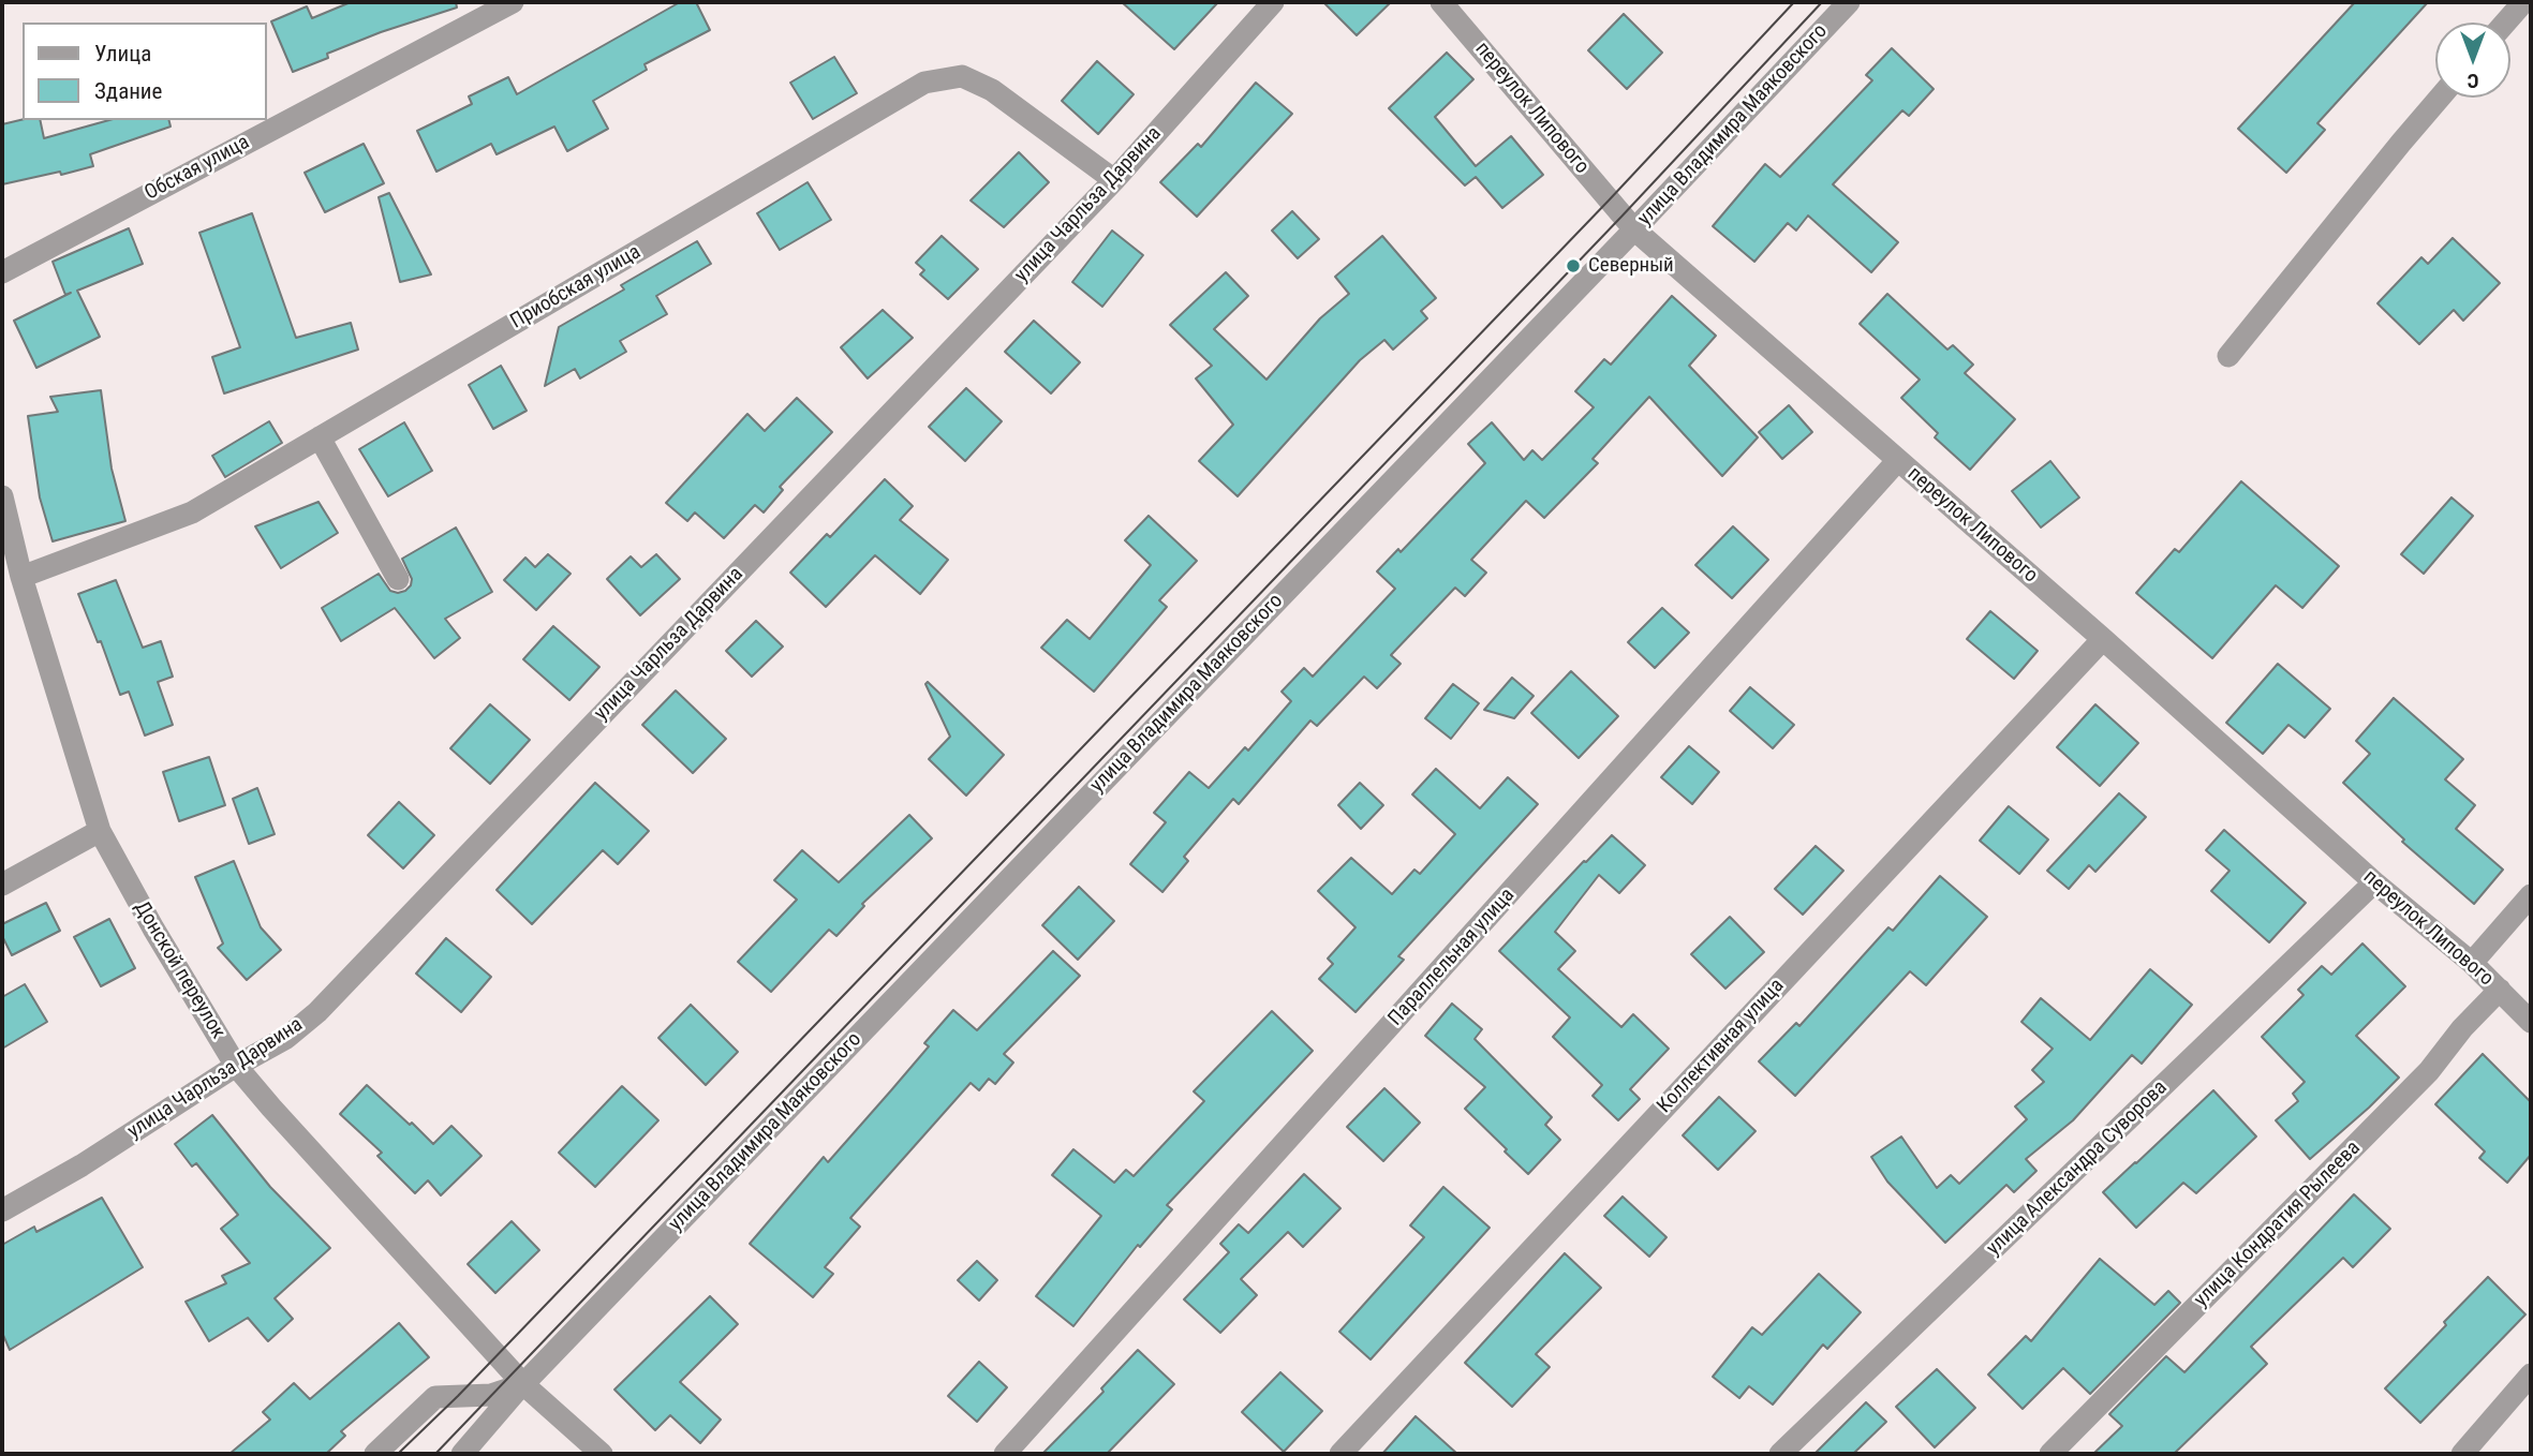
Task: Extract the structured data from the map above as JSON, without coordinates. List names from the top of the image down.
{
  "streets": {
    "lane": [
      "переулок Липового",
      "улица Владимира Маяковского",
      "Обская улица",
      "улица Чарльза Дарвина",
      "Приобская улица",
      "Параллельная улица",
      "Донской переулок",
      "Коллективная улица",
      "улица Александра Суворова",
      "улица Кондратия Рылеева"
    ]
  },
  "crossings": [
    ["переулок Липового", "улица Владимира Маяковского"],
    ["переулок Липового", "Параллельная улица"],
    ["переулок Липового", "Коллективная улица"],
    ["переулок Липового", "улица Александра Суворова"],
    ["переулок Липового", "улица Кондратия Рылеева"],
    ["улица Владимира Маяковского", "Донской переулок"],
    ["улица Чарльза Дарвина", "Приобская улица"],
    ["улица Чарльза Дарвина", "Донской переулок"],
    ["Приобская улица", "Донской переулок"]
  ],
  "places": ["Северный"],
  "legend": ["Улица", "Здание"],
  "north": "bottom"
}
